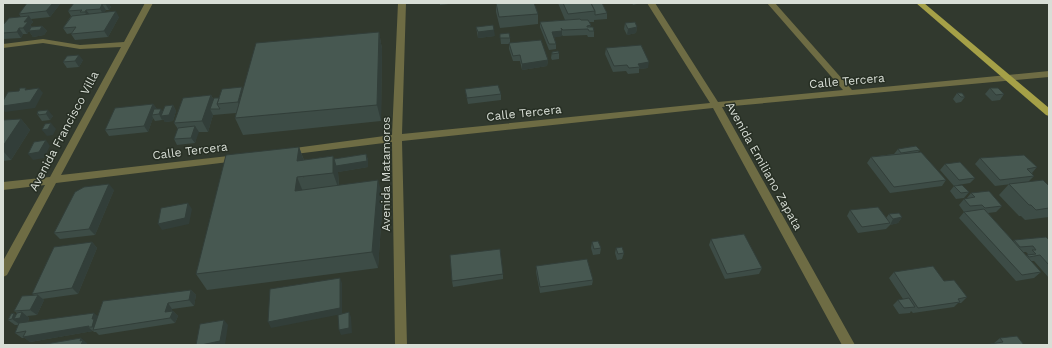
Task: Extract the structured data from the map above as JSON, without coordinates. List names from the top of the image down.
{
  "streets": {
    "street": [
      "Calle Tercera",
      "Avenida Francisco Villa",
      "Avenida Emiliano Zapata",
      "Avenida Matamoros"
    ]
  },
  "crossings": [
    ["Calle Tercera", "Avenida Francisco Villa"],
    ["Calle Tercera", "Avenida Emiliano Zapata"],
    ["Calle Tercera", "Avenida Matamoros"]
  ]
}
